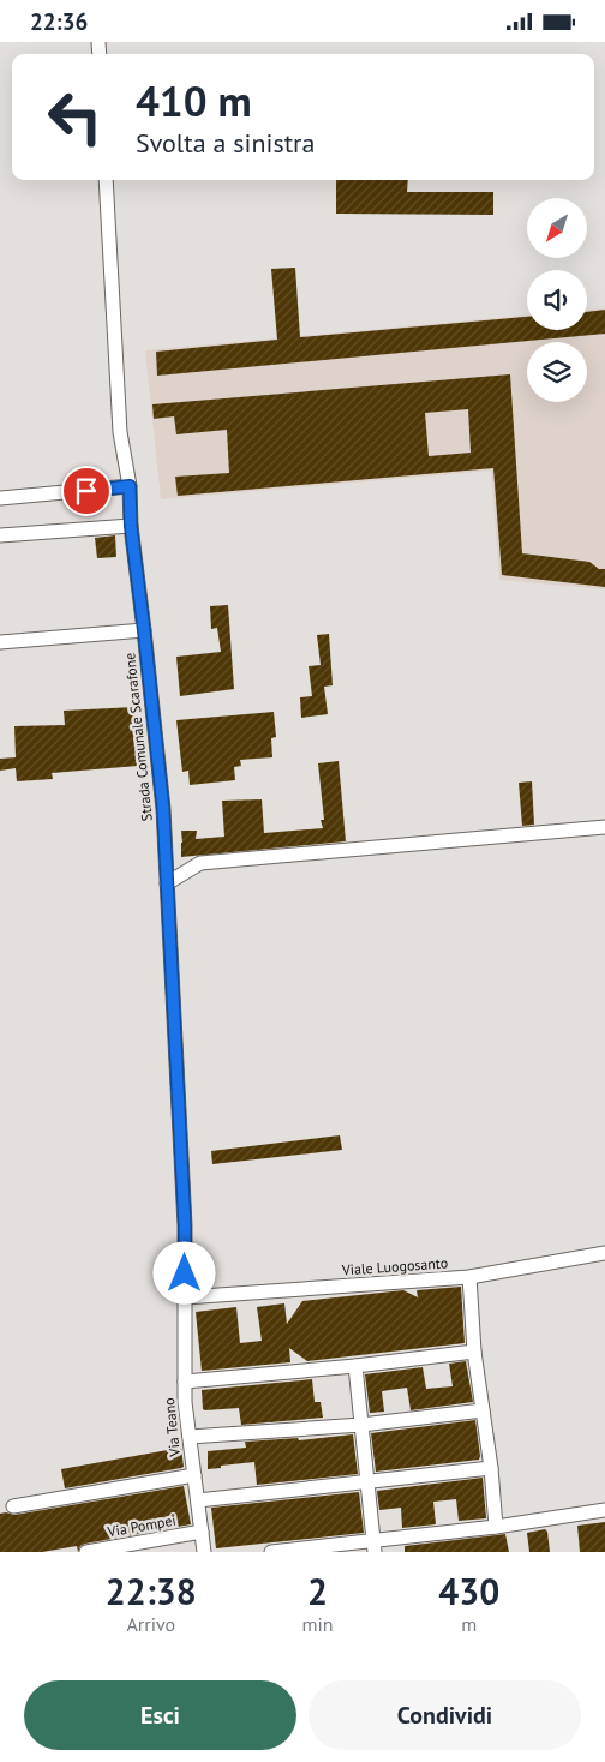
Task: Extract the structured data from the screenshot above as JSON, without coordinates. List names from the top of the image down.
{
  "streets": {
    "street": [
      "Strada Comunale Scarafone",
      "Viale Luogosanto",
      "Via Teano",
      "Via Pompei"
    ]
  },
  "crossings": [
    ["Strada Comunale Scarafone", "Viale Luogosanto"],
    ["Strada Comunale Scarafone", "Via Teano"],
    ["Viale Luogosanto", "Via Teano"],
    ["Via Teano", "Via Pompei"]
  ],
  "north": "bottom left",
  "page": {
    "status": "22:36",
    "turn": ["410 m", "Svolta a sinistra"],
    "eta": [
      "22:38",
      "Arrivo",
      "2",
      "min",
      "430",
      "m"
    ],
    "buttons": ["Esci", "Condividi"]
  }
}
